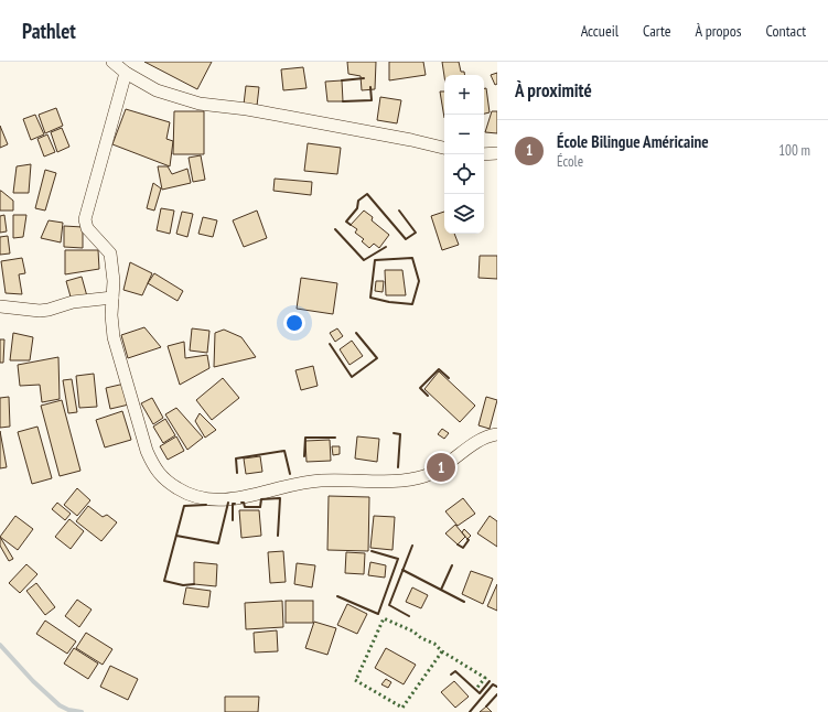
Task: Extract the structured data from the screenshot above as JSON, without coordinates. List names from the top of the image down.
{
  "page": {
    "header": "Pathlet",
    "nav": [
      "Accueil",
      "Carte",
      "À propos",
      "Contact"
    ],
    "heading": "À proximité",
    "map_buttons": ["+", "−"],
    "list": [
      {
        "mark": "1",
        "name": "École Bilingue Américaine",
        "note": "École",
        "value": "100 m"
      }
    ],
    "pins": "1"
  }
}
